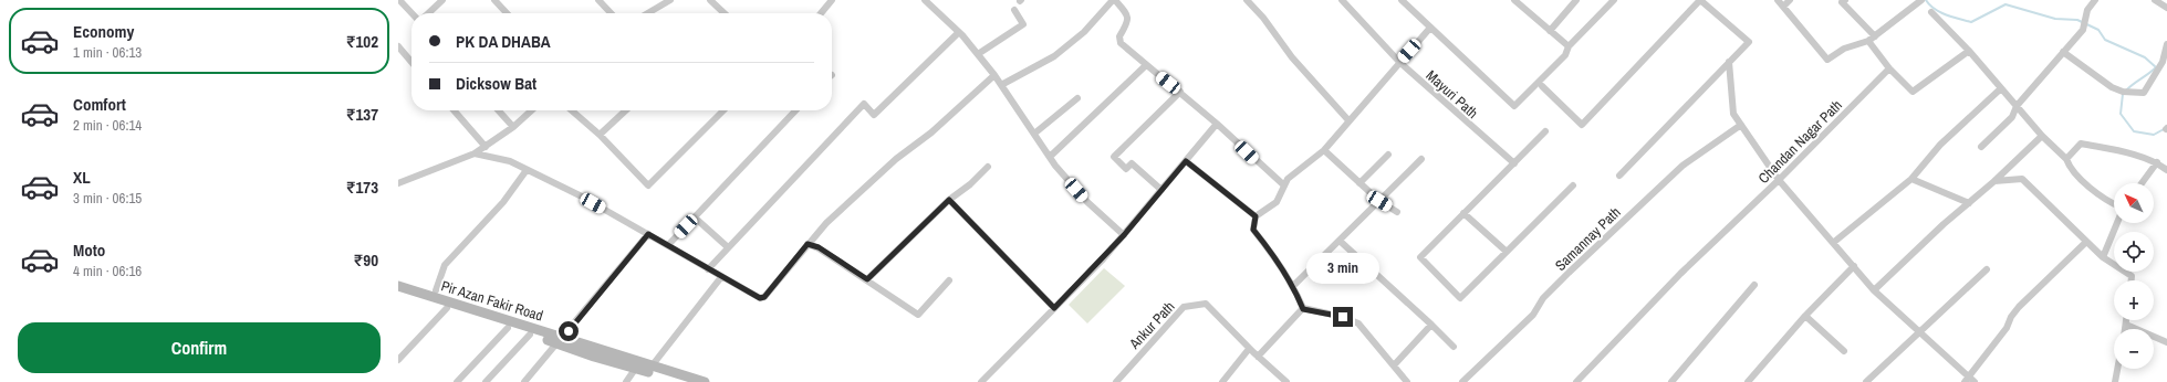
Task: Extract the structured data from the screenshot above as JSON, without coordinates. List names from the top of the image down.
{
  "streets": {
    "main road": ["Pir Azan Fakir Road"],
    "street": [
      "Mayuri Path",
      "Chandan Nagar Path",
      "Samannay Path",
      "Ankur Path"
    ]
  },
  "north": "top left",
  "page": {
    "list": [
      {
        "name": "Economy",
        "note": "1 min · 06:13",
        "value": "₹102"
      },
      {
        "name": "Comfort",
        "note": "2 min · 06:14",
        "value": "₹137"
      },
      {
        "name": "XL",
        "note": "3 min · 06:15",
        "value": "₹173"
      },
      {
        "name": "Moto",
        "note": "4 min · 06:16",
        "value": "₹90"
      }
    ],
    "banner": ["PK DA DHABA", "Dicksow Bat"],
    "map_buttons": ["+", "−"],
    "bubble": "3 min",
    "buttons": "Confirm"
  }
}
